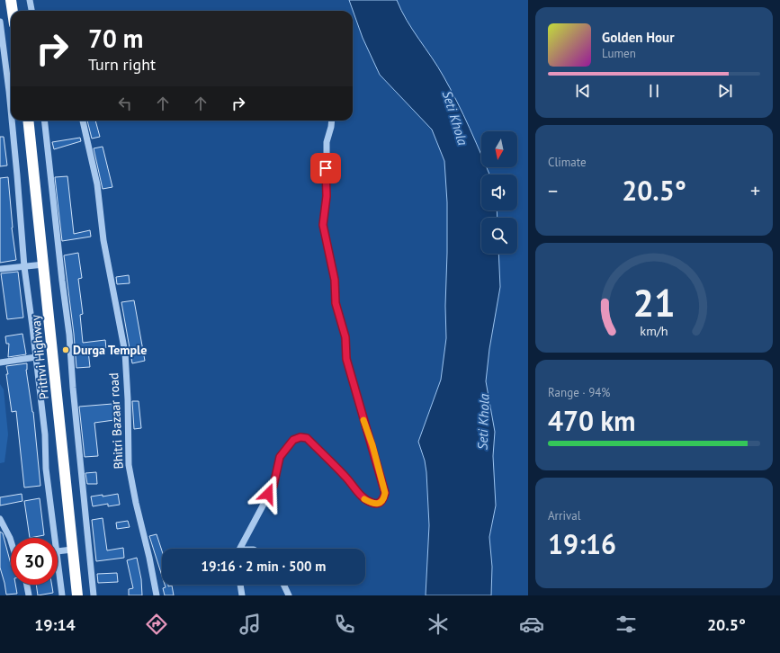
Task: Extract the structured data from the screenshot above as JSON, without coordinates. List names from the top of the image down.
{
  "streets": {
    "highway": ["Prithvi Highway"],
    "street": ["Bhitri Bazaar road"]
  },
  "water": ["Seti Khola"],
  "places": ["Durga Temple"],
  "north": "bottom",
  "page": {
    "turn": ["70 m", "Turn right"],
    "song": ["Golden Hour", "Lumen"],
    "tile": [
      "Climate",
      ["Range · 94%", "470 km"],
      ["Arrival", "19:16"]
    ],
    "heat": ["−", "20.5°", "+"],
    "limit": "30",
    "trip": "19:16 · 2 min · 500 m",
    "tabs": ["19:14", "20.5°"],
    "gauge": ["21", "km/h"]
  }
}
